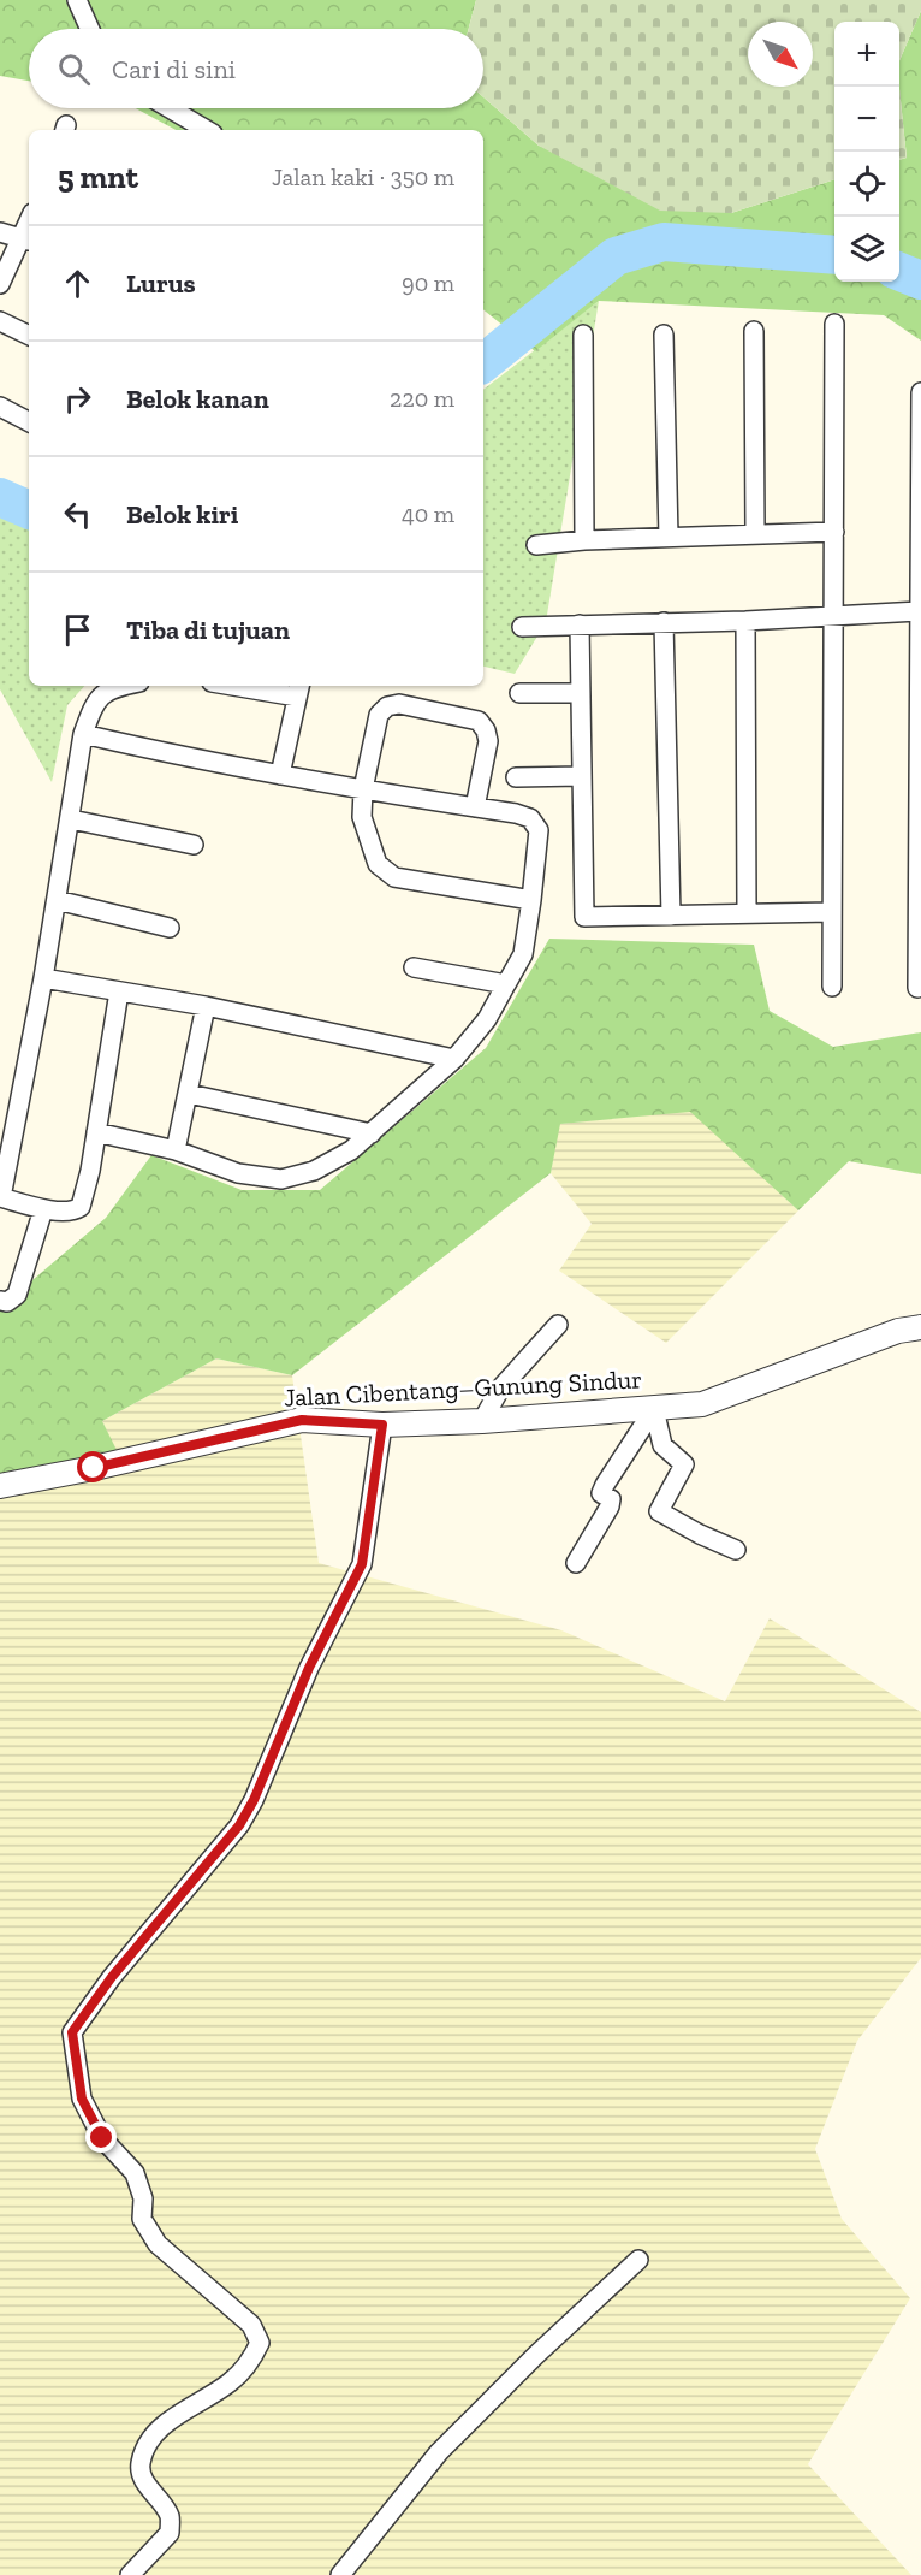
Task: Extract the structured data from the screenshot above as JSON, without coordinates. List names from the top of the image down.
{
  "streets": {
    "street": ["Jalan Cibentang–Gunung Sindur"]
  },
  "north": "bottom right",
  "page": {
    "map_buttons": ["+", "−"],
    "search": "Cari di sini",
    "heading": ["5 mnt", "Jalan kaki · 350 m"],
    "list": [
      ["Lurus", "90 m"],
      ["Belok kanan", "220 m"],
      ["Belok kiri", "40 m"],
      "Tiba di tujuan"
    ]
  }
}
